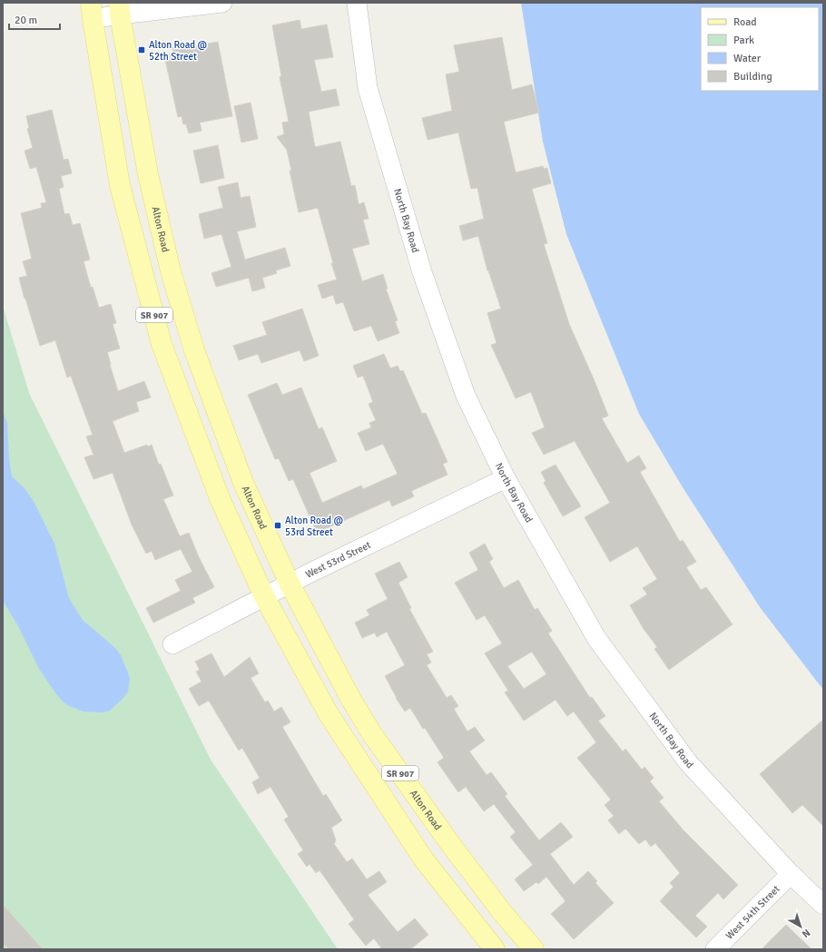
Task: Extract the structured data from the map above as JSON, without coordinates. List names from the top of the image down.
{
  "streets": {
    "main road": ["Alton Road", "SR 907"],
    "street": ["North Bay Road", "West 53rd Street", "West 54th Street"]
  },
  "crossings": [
    ["North Bay Road", "West 53rd Street"],
    ["North Bay Road", "West 54th Street"],
    ["Alton Road", "West 53rd Street"],
    ["SR 907", "West 53rd Street"]
  ],
  "places": {
    "transit": ["Alton Road @ 52th Street", "Alton Road @ 53rd Street"]
  },
  "legend": [
    "Road",
    "Park",
    "Water",
    "Building"
  ],
  "scale_bar": "20 m",
  "north": "bottom right"
}
